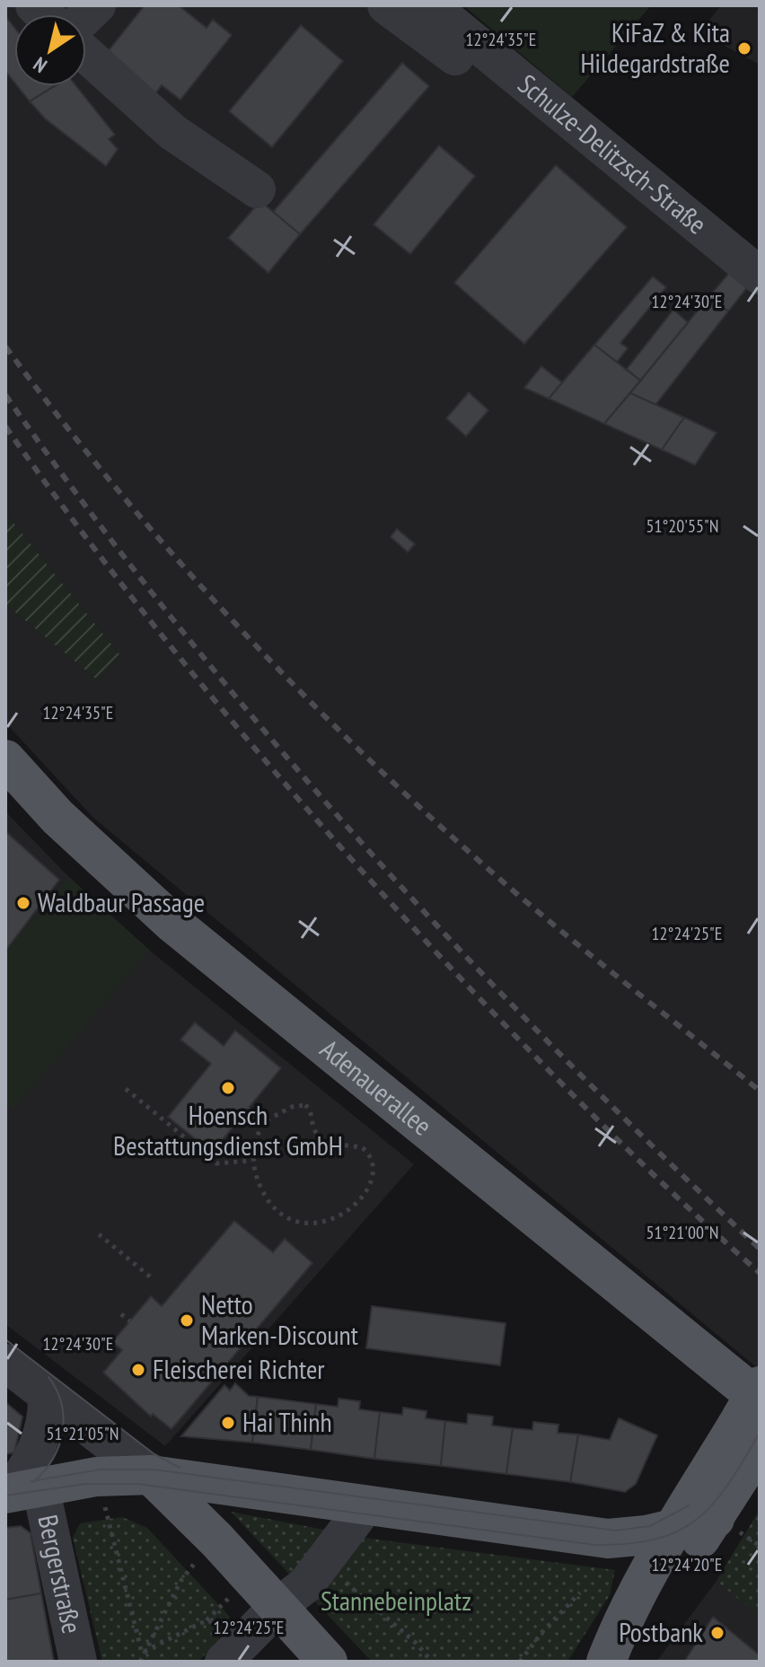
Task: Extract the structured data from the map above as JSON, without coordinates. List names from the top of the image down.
{
  "streets": {
    "main road": ["Adenauerallee"],
    "street": ["Schulze-Delitzsch-Straße", "Bergerstraße"]
  },
  "parks": ["Stannebeinplatz"],
  "places": [
    "KiFaZ & Kita Hildegardstraße",
    "Waldbaur Passage",
    "Hoensch Bestattungsdienst GmbH",
    "Netto Marken-Discount",
    "Fleischerei Richter",
    "Hai Thinh",
    "Postbank"
  ],
  "north": "bottom left",
  "coordinates": [
    "12°24'35\"E",
    "12°24'30\"E",
    "51°20'55\"N",
    "12°24'25\"E",
    "51°21'00\"N",
    "51°21'05\"N",
    "12°24'20\"E"
  ]
}
